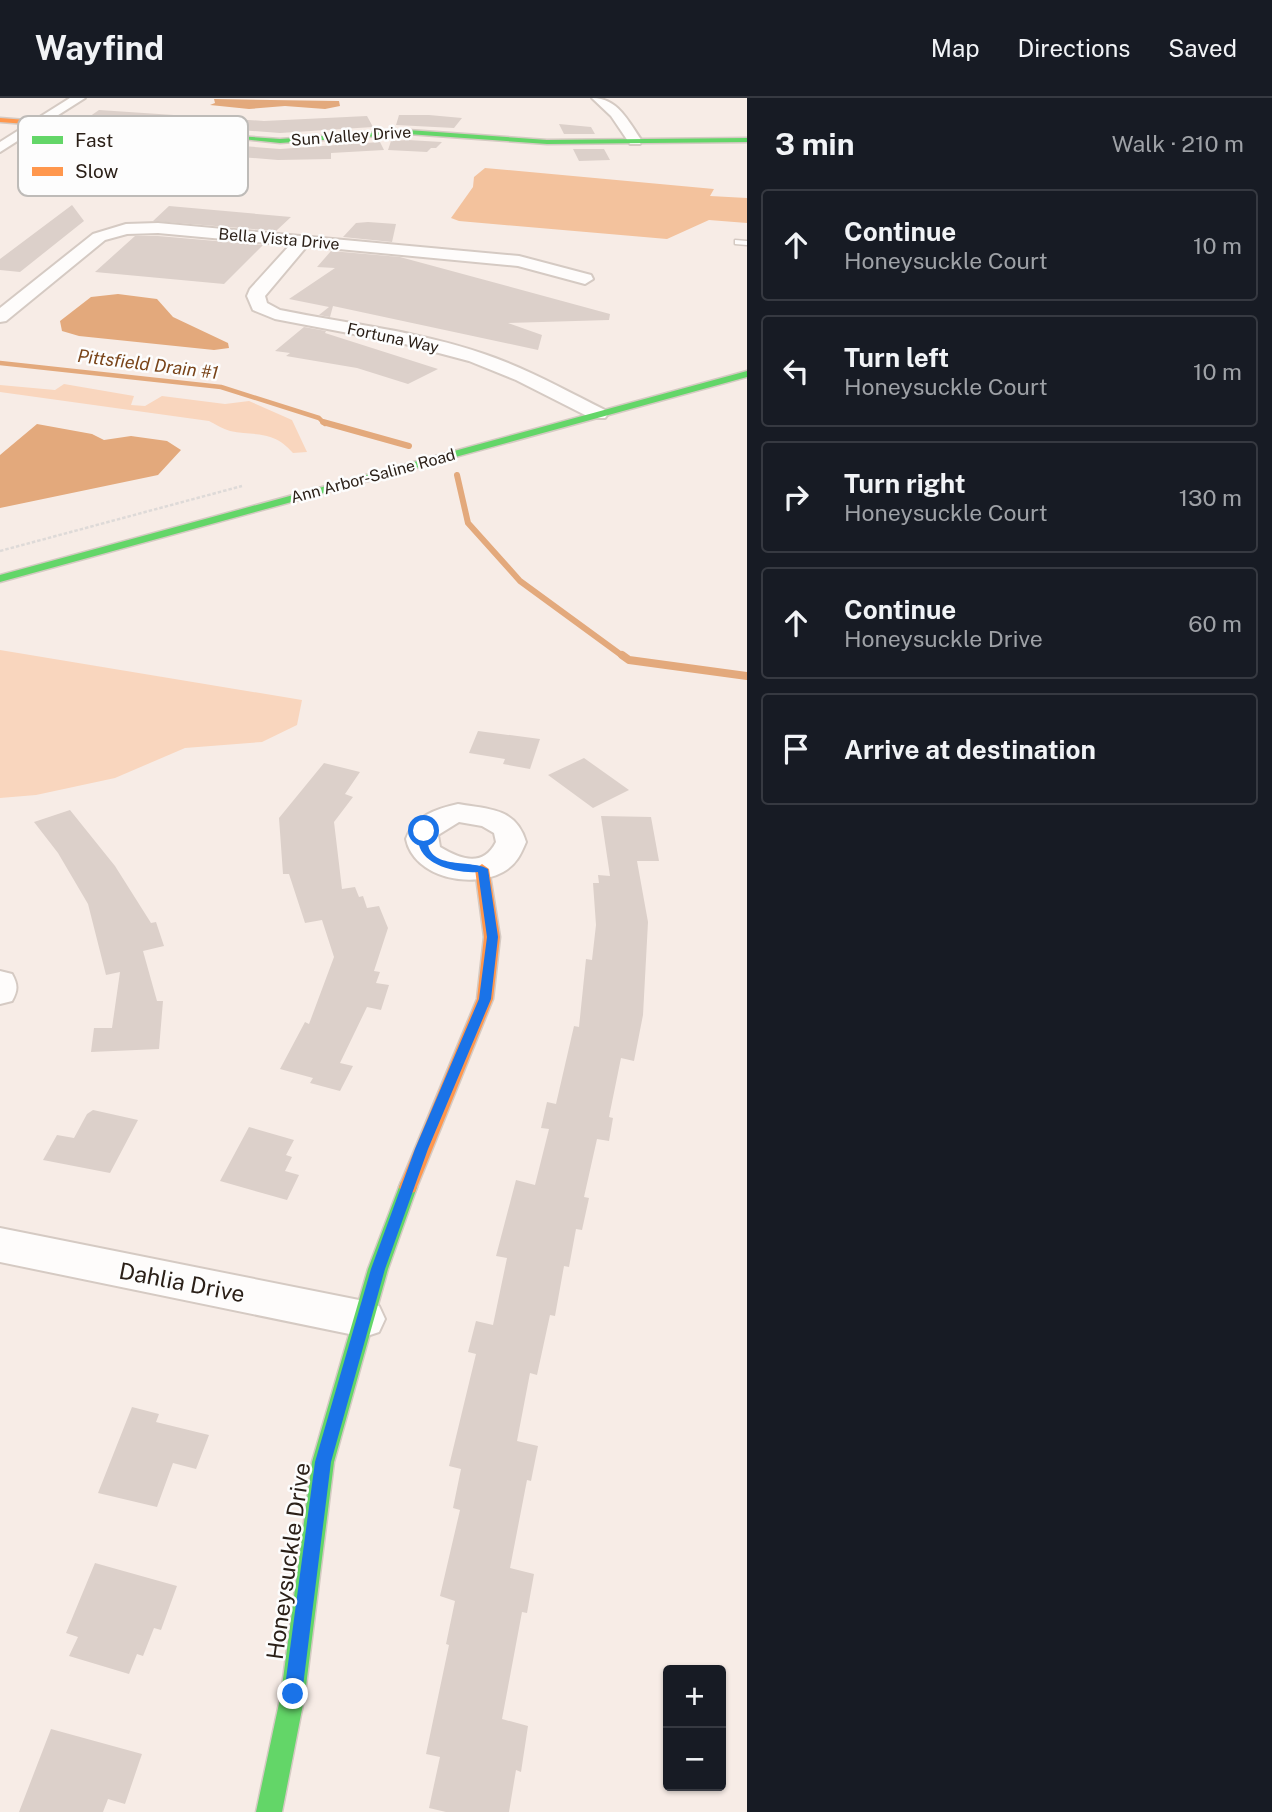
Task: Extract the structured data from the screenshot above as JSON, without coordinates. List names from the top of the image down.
{
  "streets": {
    "street": [
      "Sun Valley Drive",
      "Bella Vista Drive",
      "Fortuna Way",
      "Ann Arbor-Saline Road",
      "Dahlia Drive",
      "Honeysuckle Drive"
    ]
  },
  "crossings": [
    ["Bella Vista Drive", "Fortuna Way"],
    ["Fortuna Way", "Ann Arbor-Saline Road"],
    ["Dahlia Drive", "Honeysuckle Drive"]
  ],
  "water": ["Pittsfield Drain #1"],
  "legend": ["Fast", "Slow"],
  "page": {
    "header": "Wayfind",
    "nav": ["Map", "Directions", "Saved"],
    "heading": ["3 min", "Walk · 210 m"],
    "list": [
      ["Continue", "Honeysuckle Court", "10 m"],
      ["Turn left", "Honeysuckle Court", "10 m"],
      ["Turn right", "Honeysuckle Court", "130 m"],
      ["Continue", "Honeysuckle Drive", "60 m"],
      "Arrive at destination"
    ],
    "map_buttons": ["+", "−"]
  }
}
